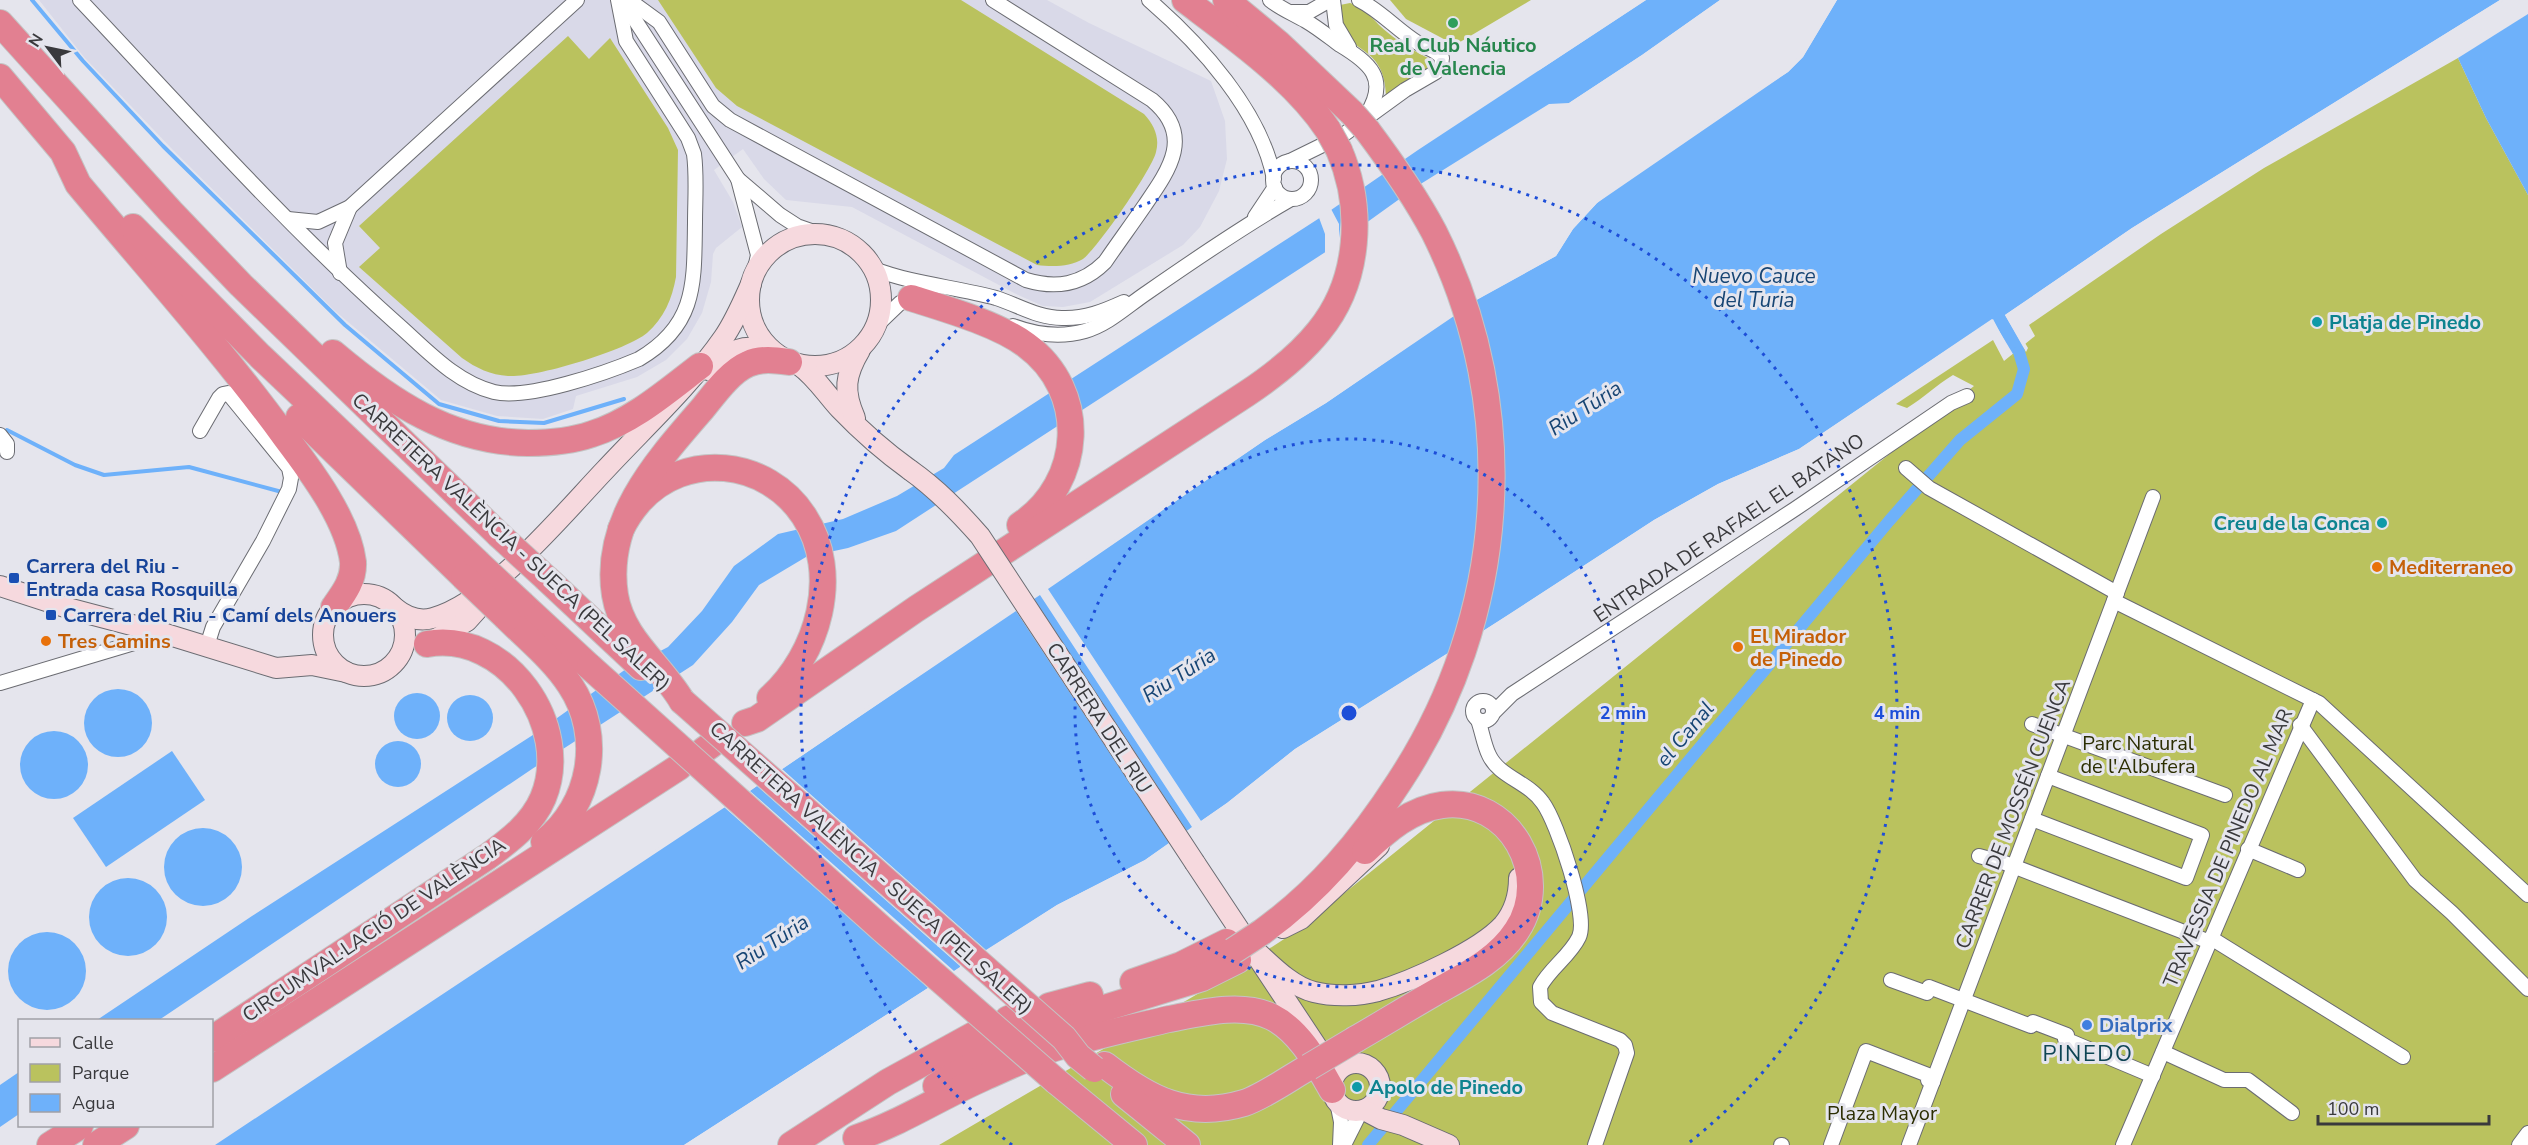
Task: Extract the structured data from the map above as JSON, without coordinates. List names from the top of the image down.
{
  "streets": {
    "highway": ["CARRETERA VALÈNCIA - SUECA (PEL SALER)", "CIRCUMVAL·LACIÓ DE VALÈNCIA"],
    "street": [
      "ENTRADA DE RAFAEL EL BATANO",
      "CARRERA DEL RIU",
      "CARRER DE MOSSÉN CUENCA",
      "TRAVESSIA DE PINEDO AL MAR"
    ]
  },
  "crossings": [
    ["CARRERA DEL RIU", "CIRCUMVAL·LACIÓ DE VALÈNCIA"]
  ],
  "districts": ["PINEDO"],
  "water": ["Nuevo Cauce del Turia", "Riu Túria", "el Canal"],
  "parks": ["Parc Natural de l'Albufera", "Plaza Mayor"],
  "places": {
    "other": [
      "Real Club Náutico de Valencia",
      "Platja de Pinedo",
      "Creu de la Conca",
      "Mediterraneo",
      "Tres Camins",
      "El Mirador de Pinedo",
      "Dialprix",
      "Apolo de Pinedo"
    ],
    "transit": ["Carrera del Riu - Entrada casa Rosquilla", "Carrera del Riu - Camí dels Anouers"]
  },
  "legend": ["Calle", "Parque", "Agua"],
  "scale_bar": "100 m",
  "north": "top left",
  "rings": ["2 min", "4 min"]
}
